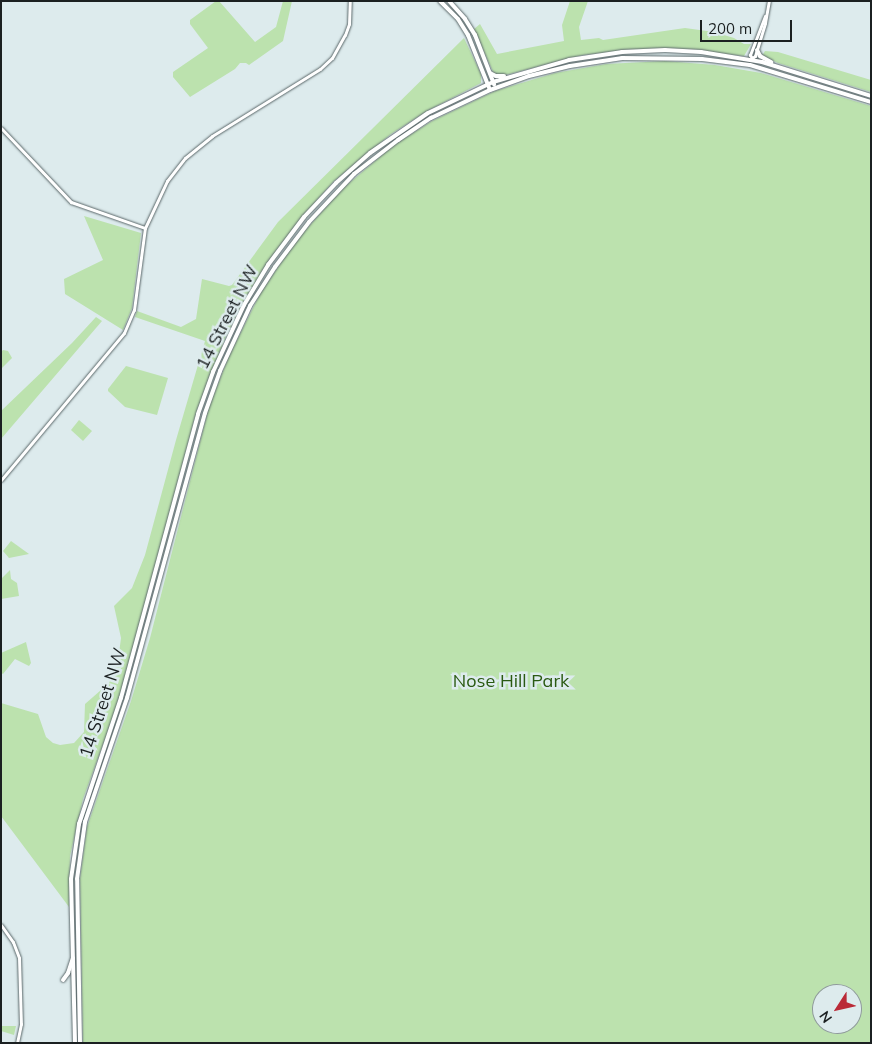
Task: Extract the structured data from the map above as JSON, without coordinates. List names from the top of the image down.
{
  "streets": {
    "main road": ["14 Street NW"]
  },
  "parks": ["Nose Hill Park"],
  "scale_bar": "200 m",
  "north": "bottom left"
}
